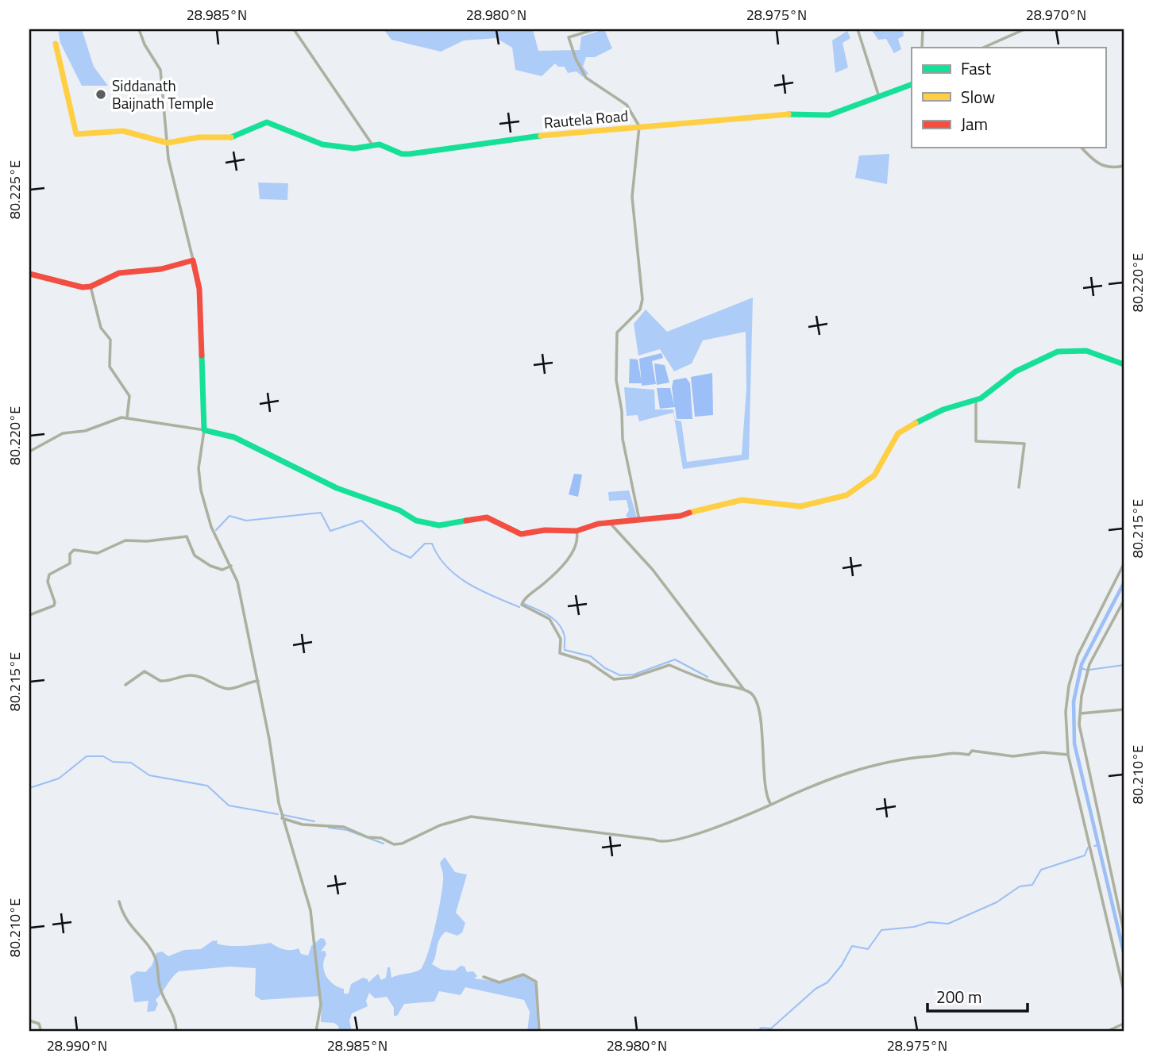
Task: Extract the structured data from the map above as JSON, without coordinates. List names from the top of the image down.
{
  "streets": {
    "street": ["Rautela Road"]
  },
  "places": ["Siddanath Baijnath Temple"],
  "legend": ["Fast", "Slow", "Jam"],
  "scale_bar": "200 m",
  "coordinates": [
    "28.985°N",
    "28.980°N",
    "28.975°N",
    "28.970°N",
    "80.225°E",
    "80.220°E",
    "80.215°E",
    "80.210°E",
    "28.990°N"
  ]
}
